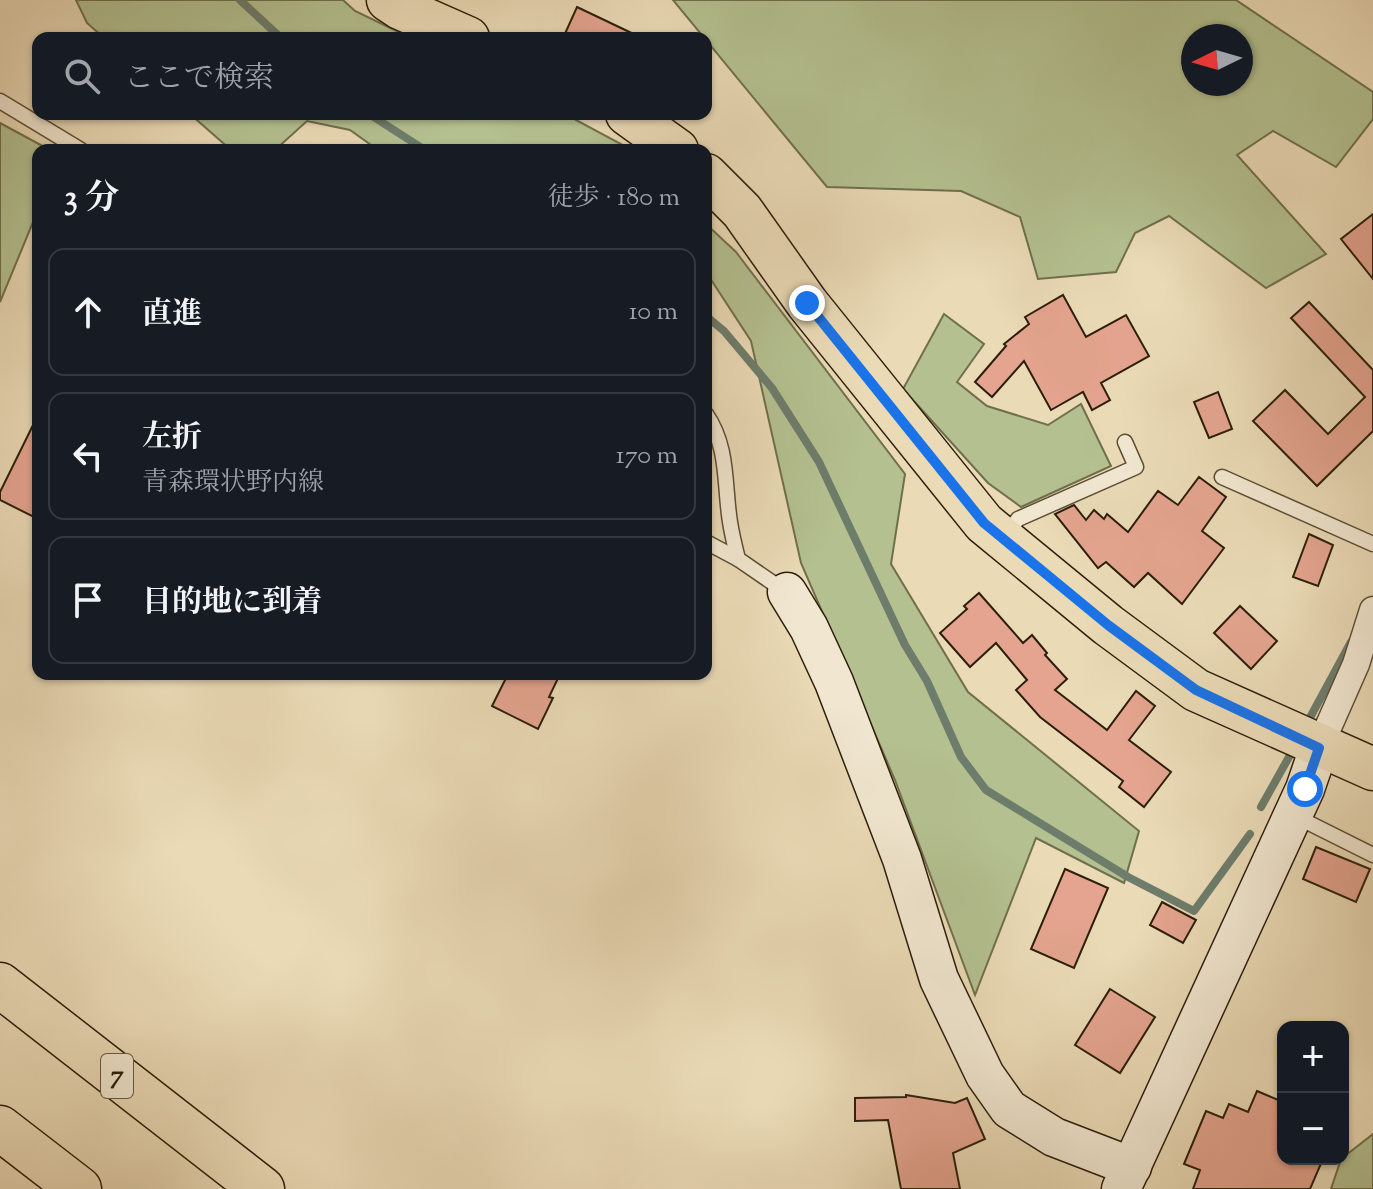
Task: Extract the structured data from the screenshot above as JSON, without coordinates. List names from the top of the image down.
{
  "streets": {
    "highway": ["7"]
  },
  "north": "left",
  "page": {
    "search": "ここで検索",
    "heading": ["3 分", "徒歩 · 180 m"],
    "list": [
      ["直進", "10 m"],
      ["左折", "青森環状野内線", "170 m"],
      "目的地に到着"
    ],
    "map_buttons": ["+", "−"]
  }
}
